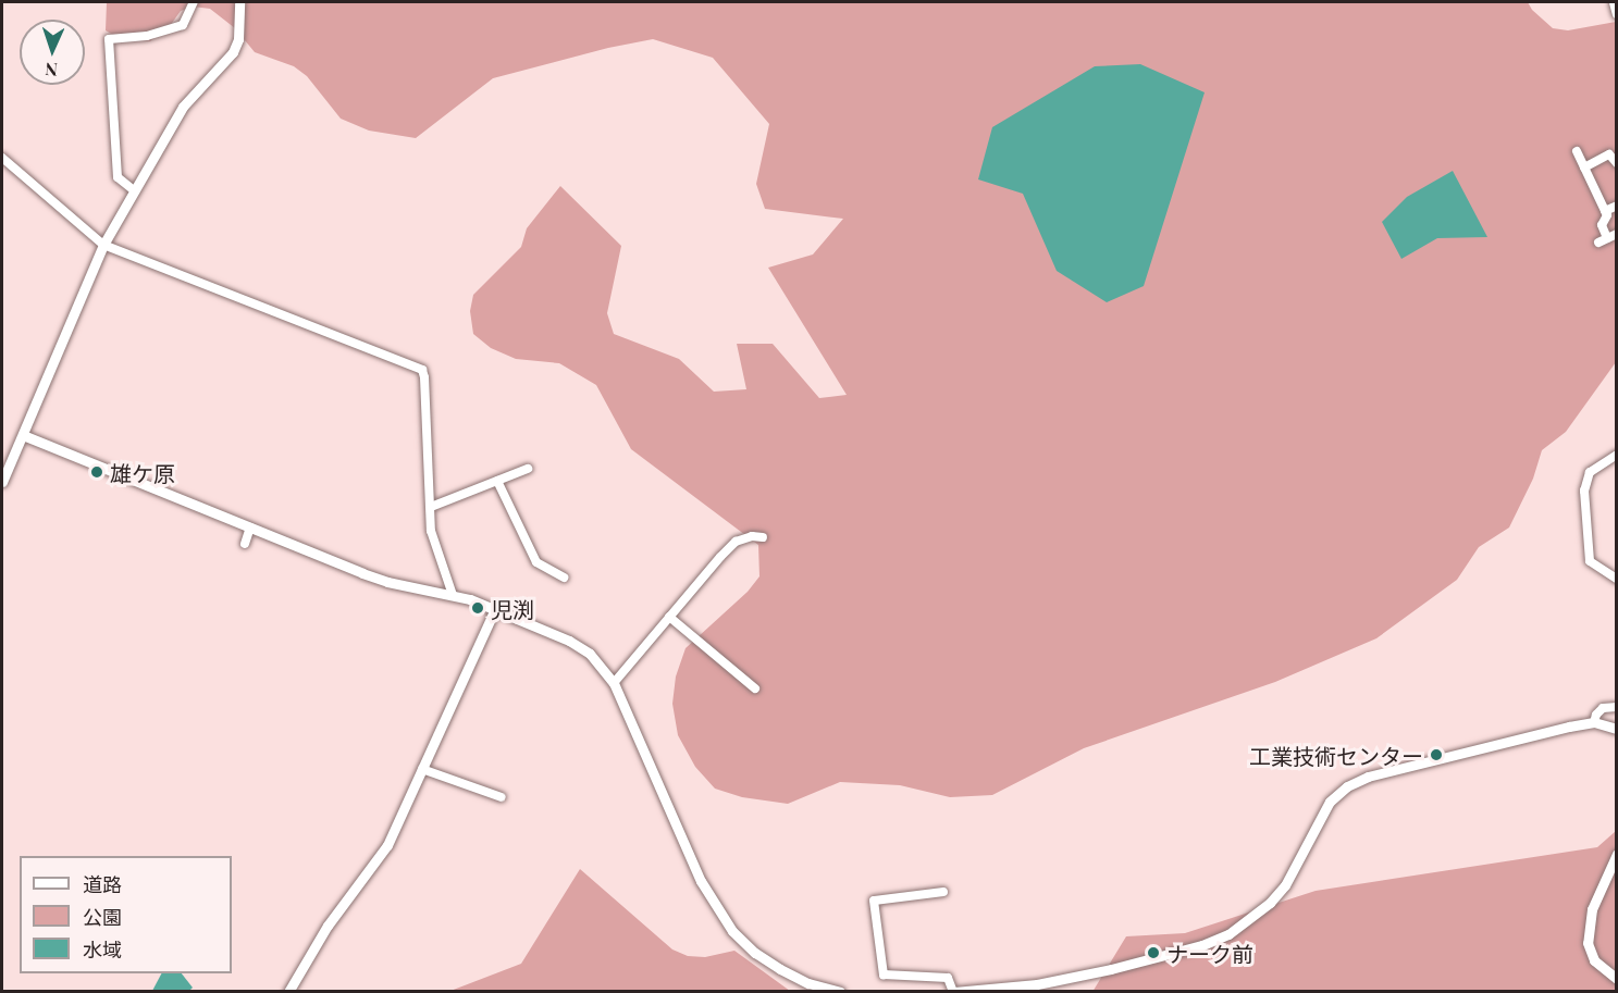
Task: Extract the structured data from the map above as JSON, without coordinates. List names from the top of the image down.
{
  "places": [
    "雄ケ原",
    "児渕",
    "工業技術センター",
    "ナーク前"
  ],
  "legend": ["道路", "公園", "水域"],
  "north": "bottom"
}
